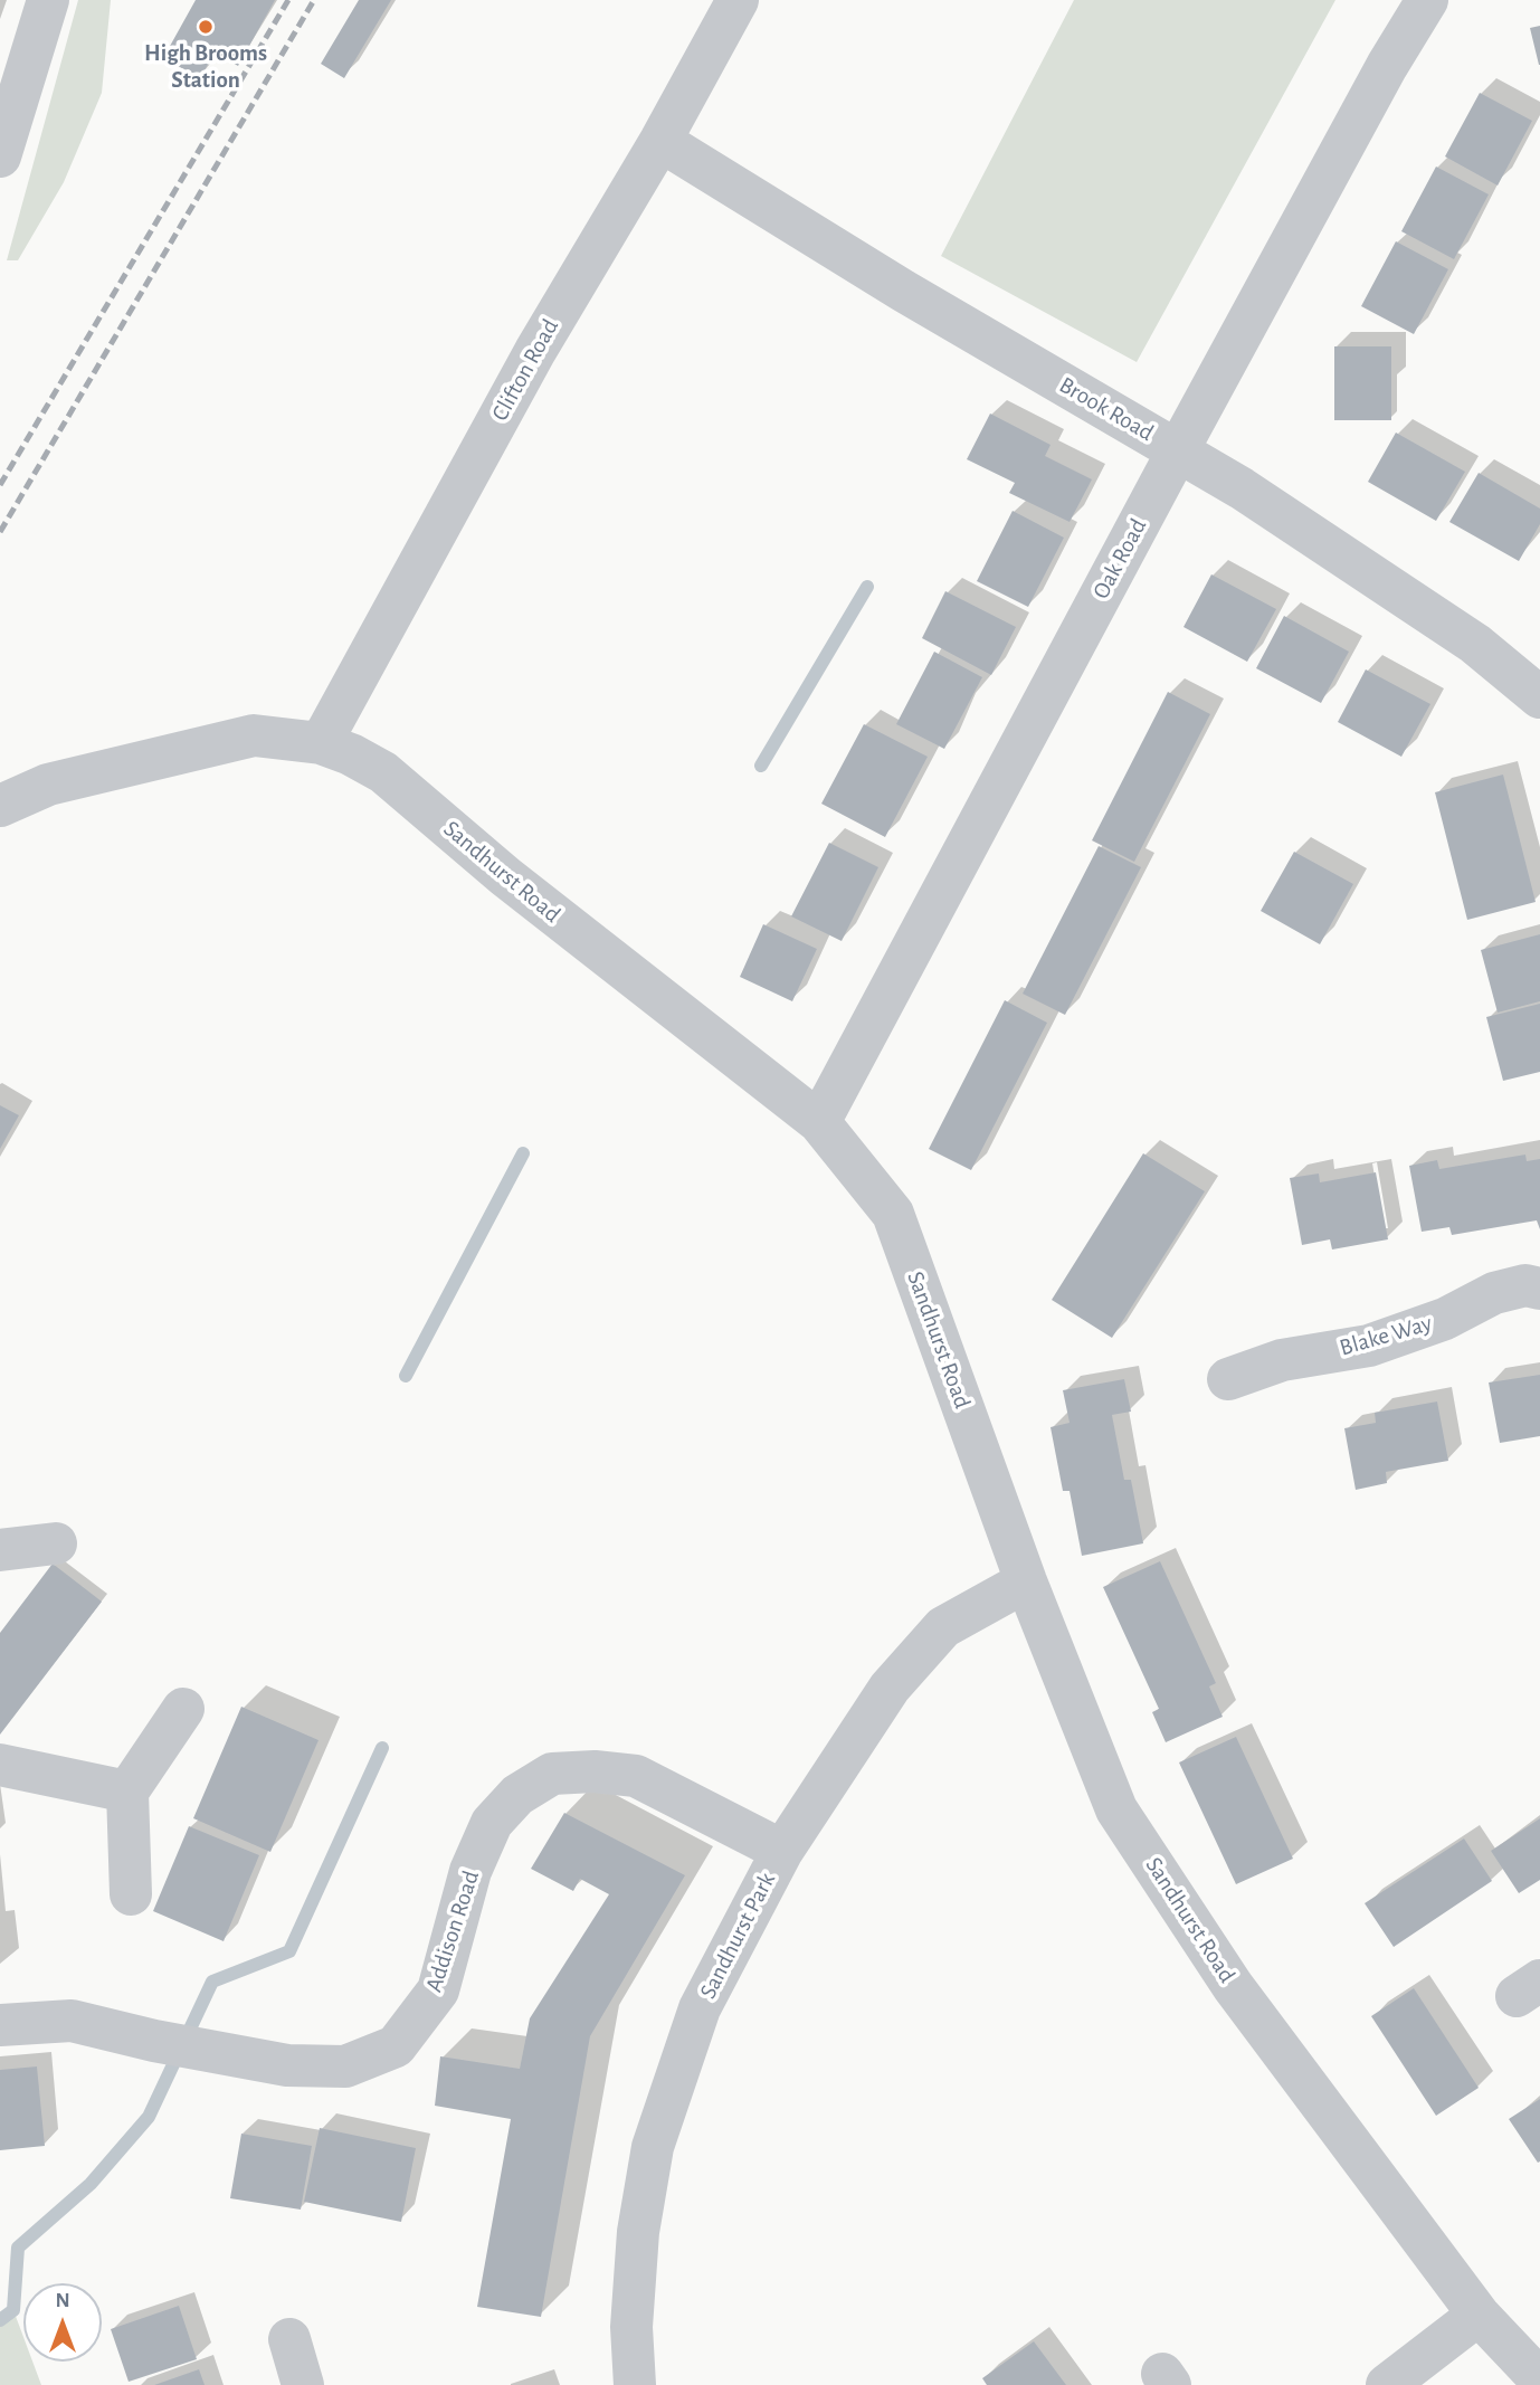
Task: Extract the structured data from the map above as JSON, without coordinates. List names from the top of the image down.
{
  "streets": {
    "street": [
      "Clifton Road",
      "Brook Road",
      "Oak Road",
      "Sandhurst Road",
      "Blake Way",
      "Addison Road",
      "Sandhurst Park"
    ]
  },
  "crossings": [
    ["Clifton Road", "Brook Road"],
    ["Clifton Road", "Sandhurst Road"],
    ["Brook Road", "Oak Road"],
    ["Oak Road", "Sandhurst Road"],
    ["Sandhurst Road", "Sandhurst Park"],
    ["Addison Road", "Sandhurst Park"]
  ],
  "places": ["High Brooms Station"],
  "north": "top"
}
